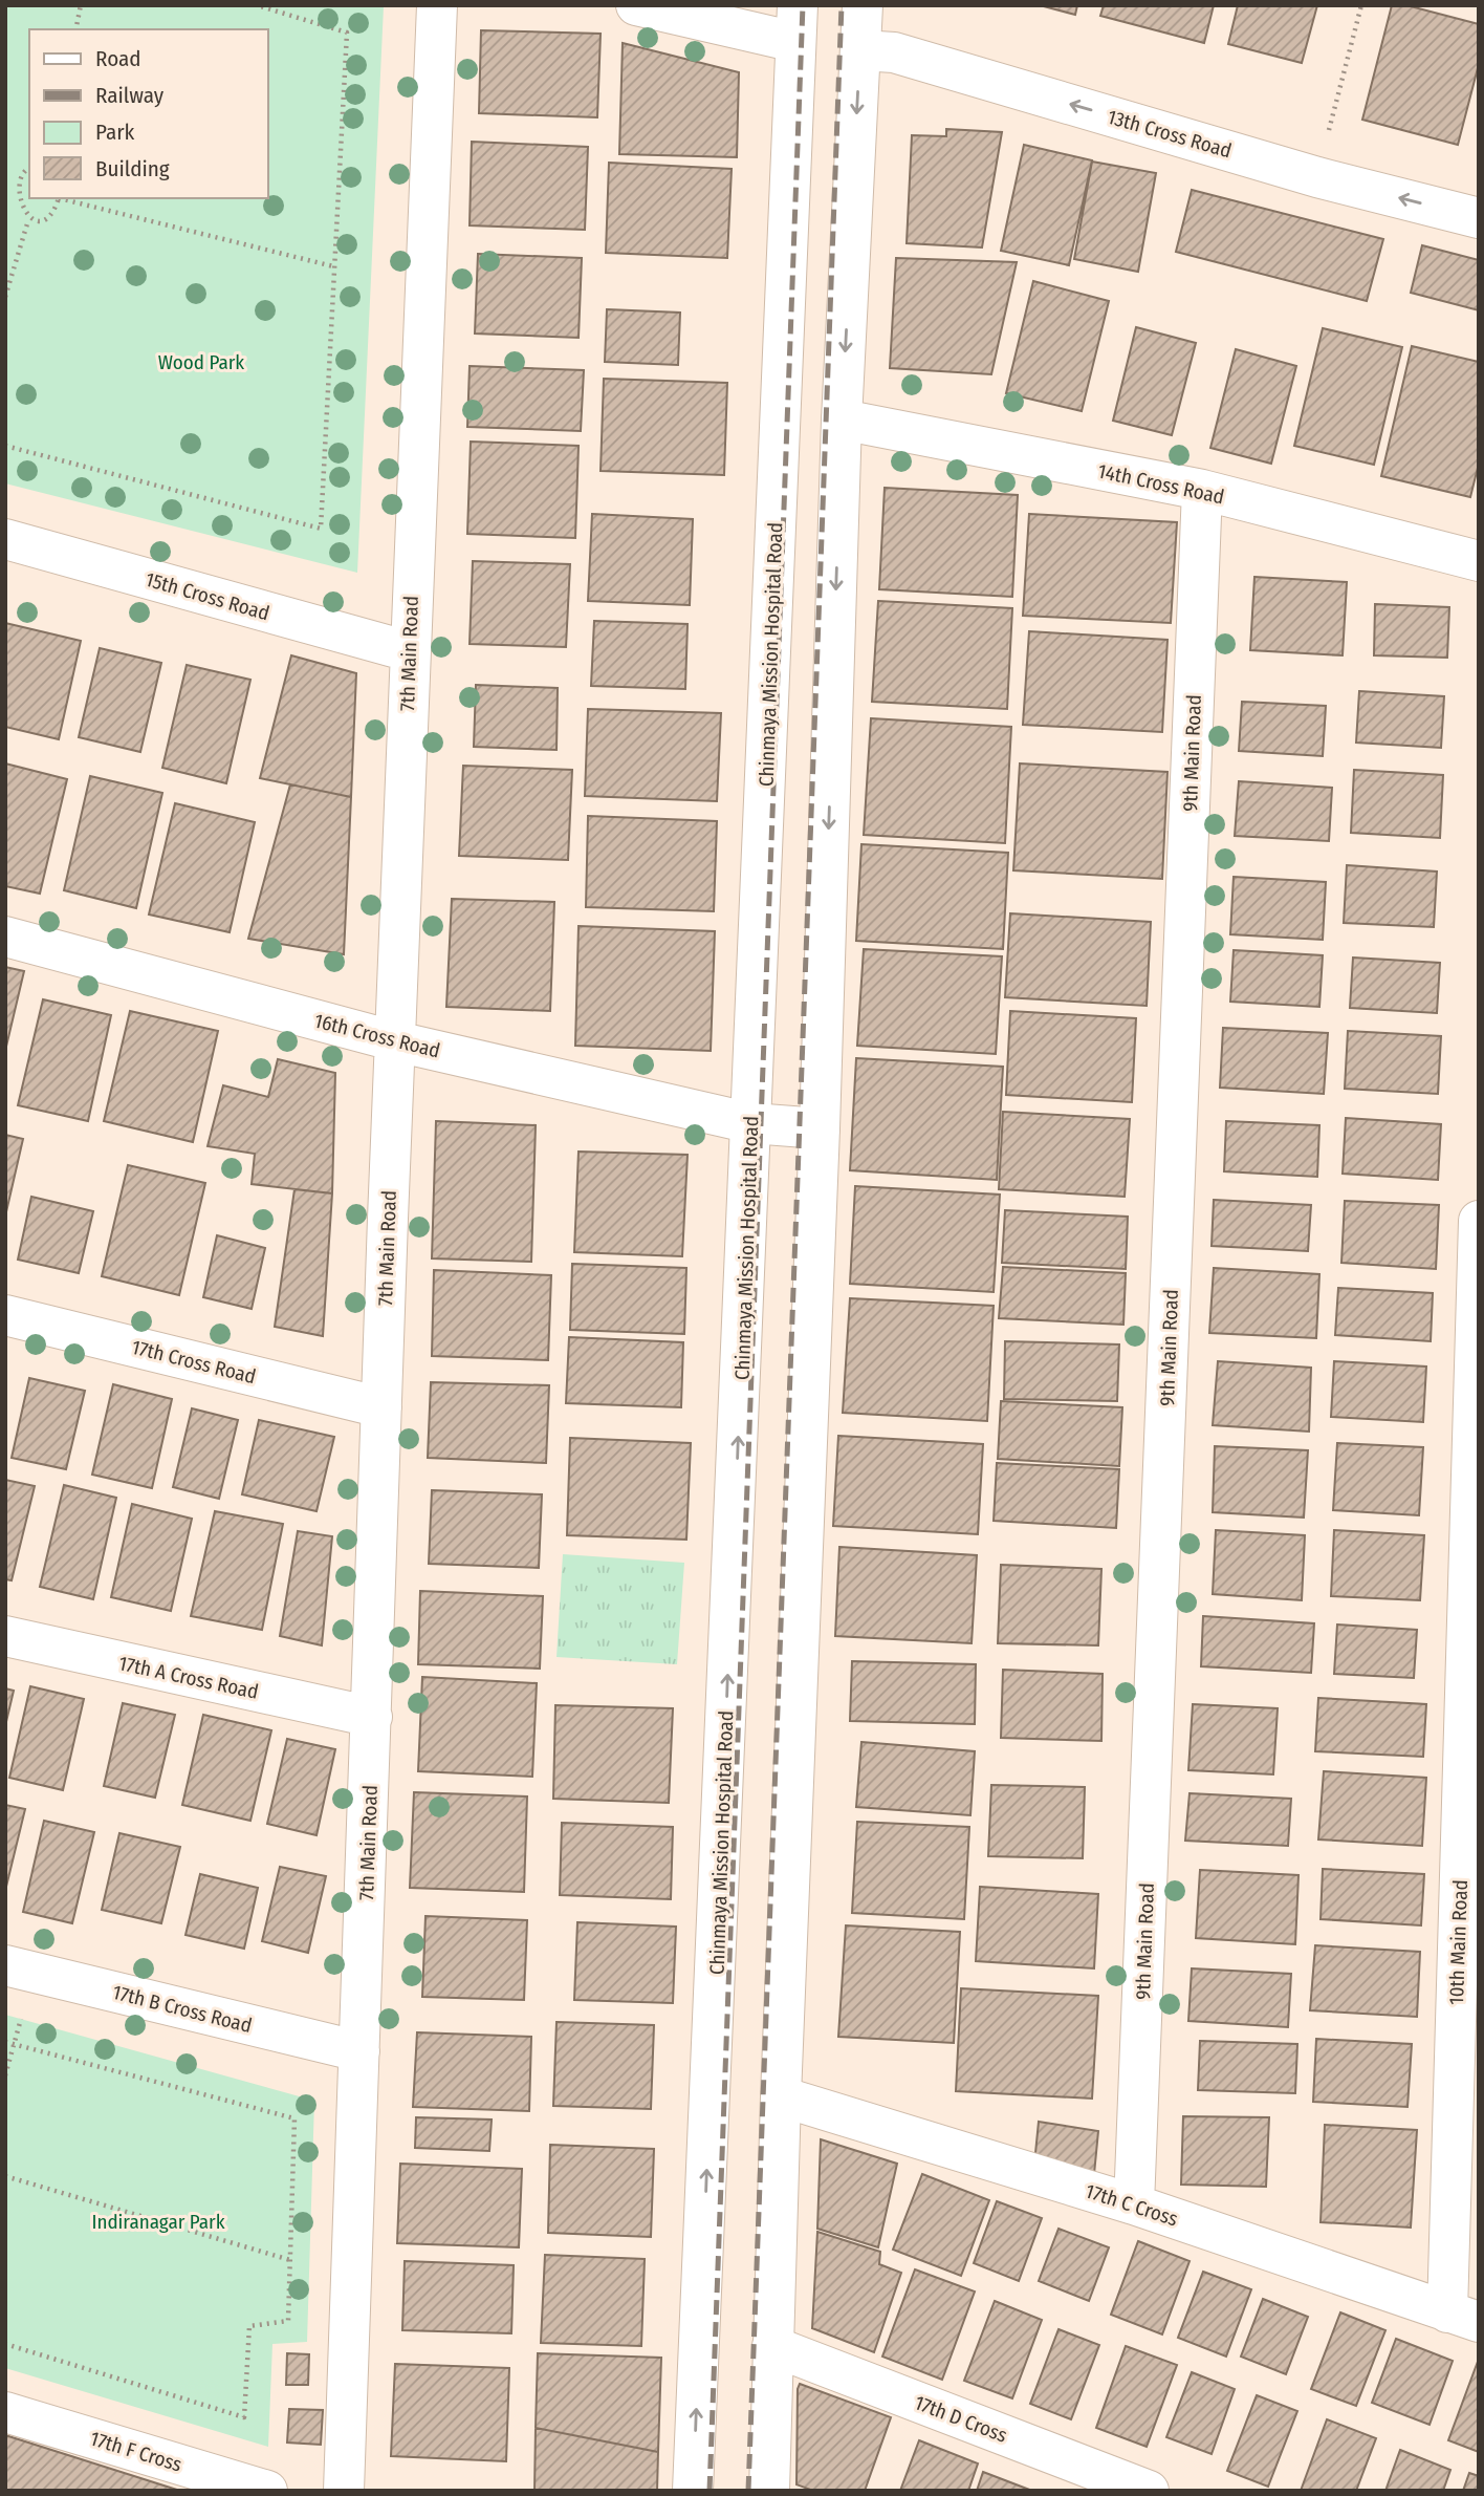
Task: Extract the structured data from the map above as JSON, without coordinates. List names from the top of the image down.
{
  "streets": {
    "street": [
      "13th Cross Road",
      "14th Cross Road",
      "15th Cross Road",
      "7th Main Road",
      "Chinmaya Mission Hospital Road",
      "9th Main Road",
      "16th Cross Road",
      "17th Cross Road",
      "17th A Cross Road",
      "10th Main Road",
      "17th B Cross Road",
      "17th C Cross",
      "17th D Cross",
      "17th F Cross"
    ]
  },
  "crossings": [
    ["14th Cross Road", "9th Main Road"],
    ["15th Cross Road", "7th Main Road"],
    ["7th Main Road", "16th Cross Road"],
    ["7th Main Road", "17th Cross Road"],
    ["7th Main Road", "17th A Cross Road"],
    ["7th Main Road", "17th B Cross Road"],
    ["Chinmaya Mission Hospital Road", "16th Cross Road"],
    ["9th Main Road", "17th C Cross"],
    ["10th Main Road", "17th C Cross"]
  ],
  "one_way": ["13th Cross Road"],
  "parks": ["Wood Park", "Indiranagar Park"],
  "legend": [
    "Road",
    "Railway",
    "Park",
    "Building"
  ]
}
